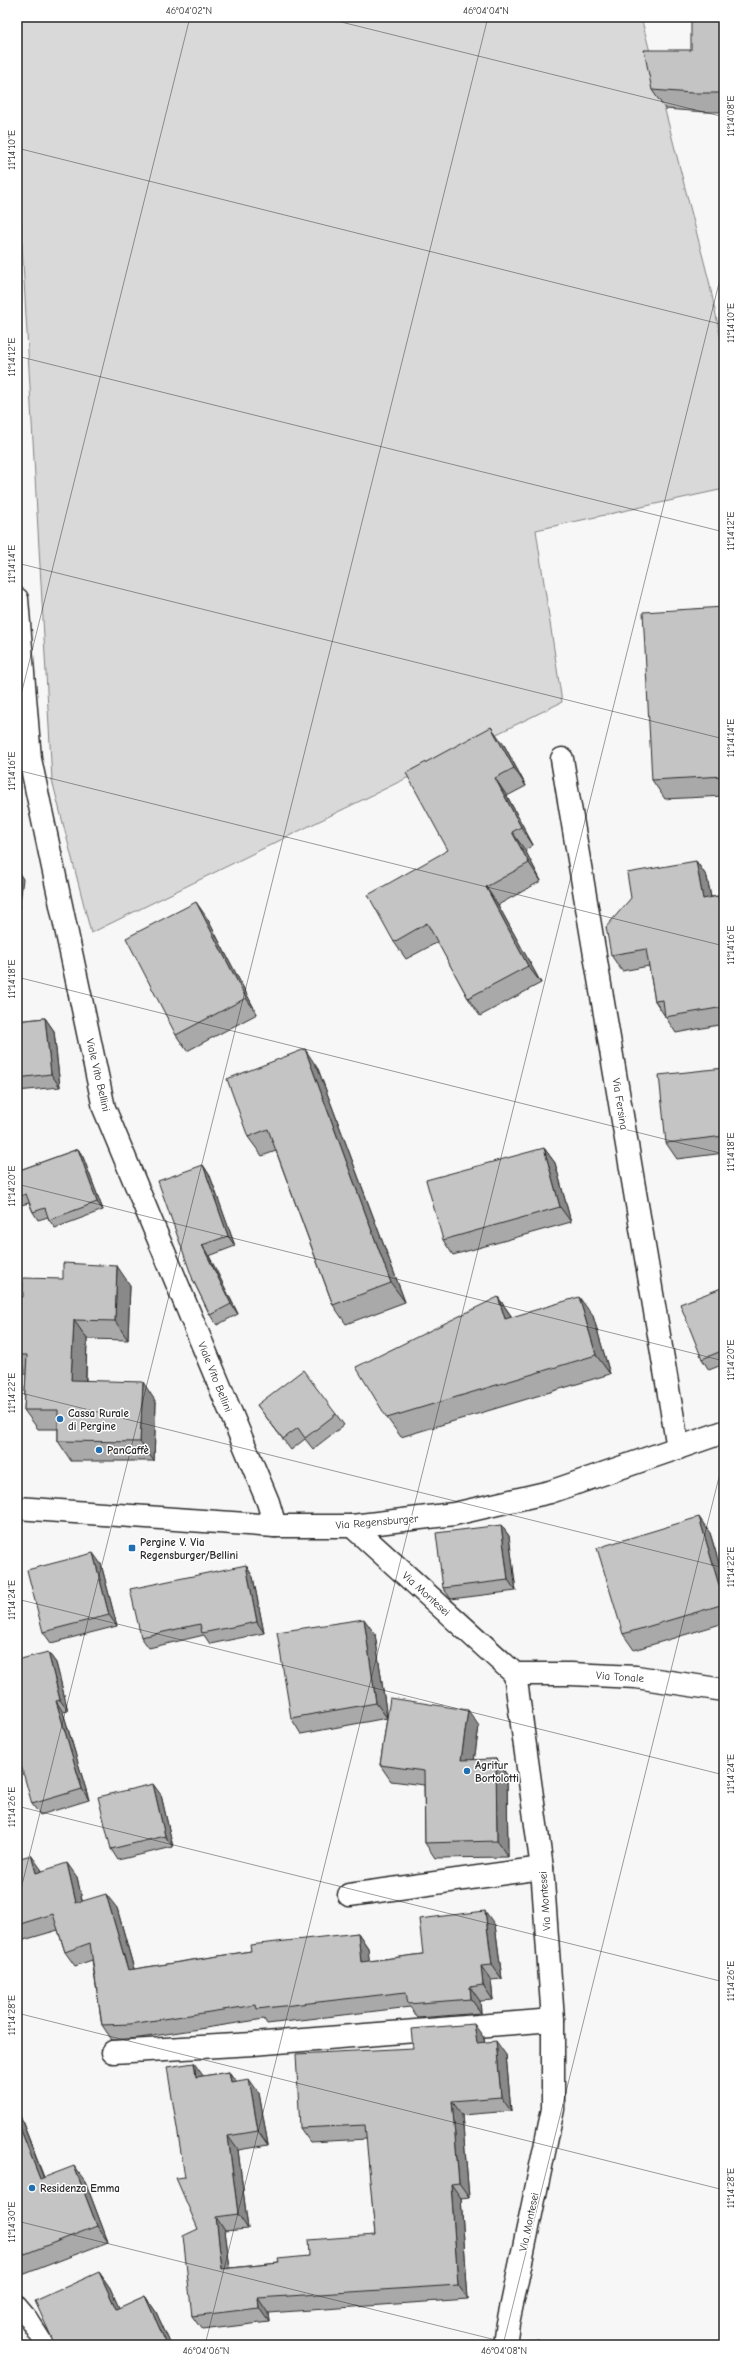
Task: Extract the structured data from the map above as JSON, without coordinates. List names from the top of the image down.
{
  "streets": {
    "street": [
      "Viale Vito Bellini",
      "Via Fersina",
      "Via Regensburger",
      "Via Montesei",
      "Via Tonale"
    ]
  },
  "crossings": [
    ["Viale Vito Bellini", "Via Regensburger"],
    ["Via Fersina", "Via Regensburger"],
    ["Via Regensburger", "Via Montesei"],
    ["Via Montesei", "Via Tonale"]
  ],
  "places": {
    "other": [
      "Cassa Rurale di Pergine",
      "PanCaffè",
      "Agritur Bortolotti",
      "Residenza Emma"
    ],
    "transit": ["Pergine V. Via Regensburger/Bellini"]
  },
  "coordinates": [
    "46°04'02\"N",
    "46°04'04\"N",
    "11°14'08\"E",
    "11°14'10\"E",
    "11°14'12\"E",
    "11°14'14\"E",
    "11°14'16\"E",
    "11°14'18\"E",
    "11°14'20\"E",
    "11°14'22\"E",
    "11°14'24\"E",
    "11°14'26\"E",
    "11°14'28\"E",
    "11°14'30\"E",
    "46°04'06\"N",
    "46°04'08\"N"
  ]
}
